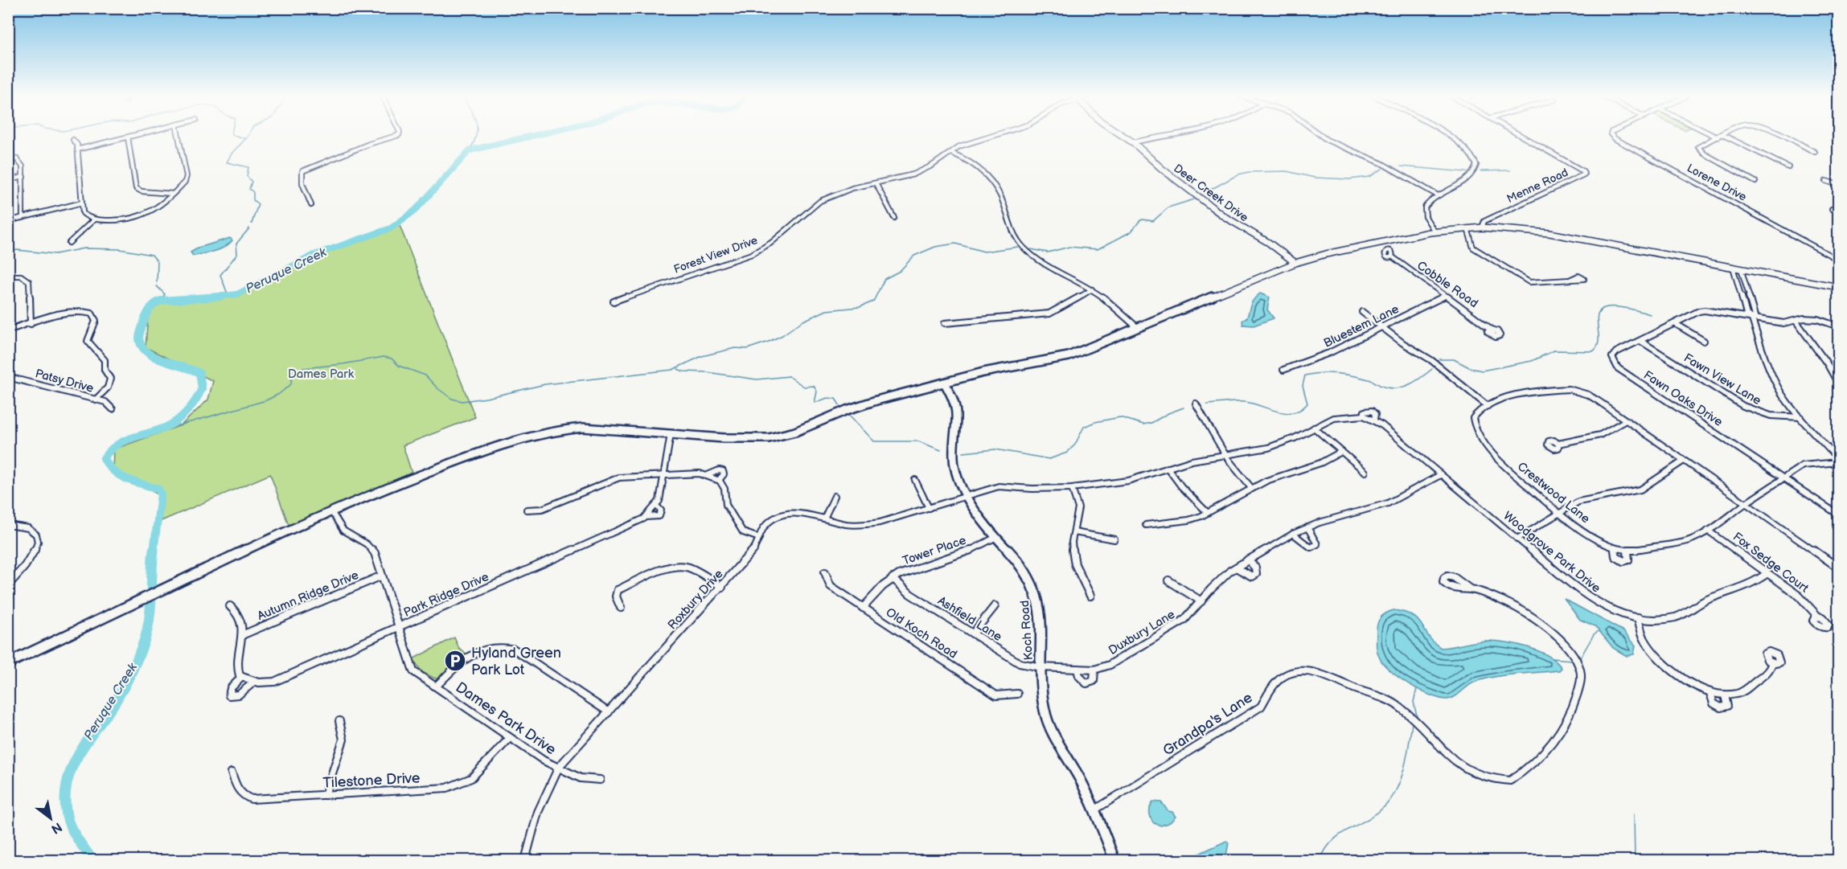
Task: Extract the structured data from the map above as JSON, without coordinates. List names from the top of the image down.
{
  "streets": {
    "main road": ["Deer Creek Drive", "Koch Road"],
    "street": [
      "Lorene Drive",
      "Menne Road",
      "Forest View Drive",
      "Cobble Road",
      "Bluestem Lane",
      "Fawn View Lane",
      "Patsy Drive",
      "Fawn Oaks Drive",
      "Crestwood Lane",
      "Tower Place",
      "Woodgrove Park Drive",
      "Fox Sedge Court",
      "Park Ridge Drive",
      "Autumn Ridge Drive",
      "Roxbury Drive",
      "Ashfield Lane",
      "Duxbury Lane",
      "Old Koch Road",
      "Dames Park Drive",
      "Grandpa's Lane",
      "Tilestone Drive"
    ]
  },
  "crossings": [
    ["Cobble Road", "Bluestem Lane"],
    ["Fawn View Lane", "Fawn Oaks Drive"],
    ["Fawn Oaks Drive", "Crestwood Lane"],
    ["Crestwood Lane", "Fox Sedge Court"],
    ["Tower Place", "Ashfield Lane"],
    ["Tower Place", "Koch Road"],
    ["Tower Place", "Old Koch Road"],
    ["Woodgrove Park Drive", "Fox Sedge Court"],
    ["Woodgrove Park Drive", "Roxbury Drive"],
    ["Woodgrove Park Drive", "Koch Road"],
    ["Woodgrove Park Drive", "Duxbury Lane"],
    ["Park Ridge Drive", "Dames Park Drive"],
    ["Autumn Ridge Drive", "Dames Park Drive"],
    ["Roxbury Drive", "Koch Road"],
    ["Roxbury Drive", "Dames Park Drive"],
    ["Ashfield Lane", "Koch Road"],
    ["Ashfield Lane", "Duxbury Lane"],
    ["Koch Road", "Duxbury Lane"],
    ["Koch Road", "Grandpa's Lane"],
    ["Dames Park Drive", "Tilestone Drive"]
  ],
  "water": ["Peruque Creek"],
  "parks": ["Dames Park"],
  "places": {
    "parking": ["Hyland Green Park Lot"]
  },
  "north": "bottom right"
}
